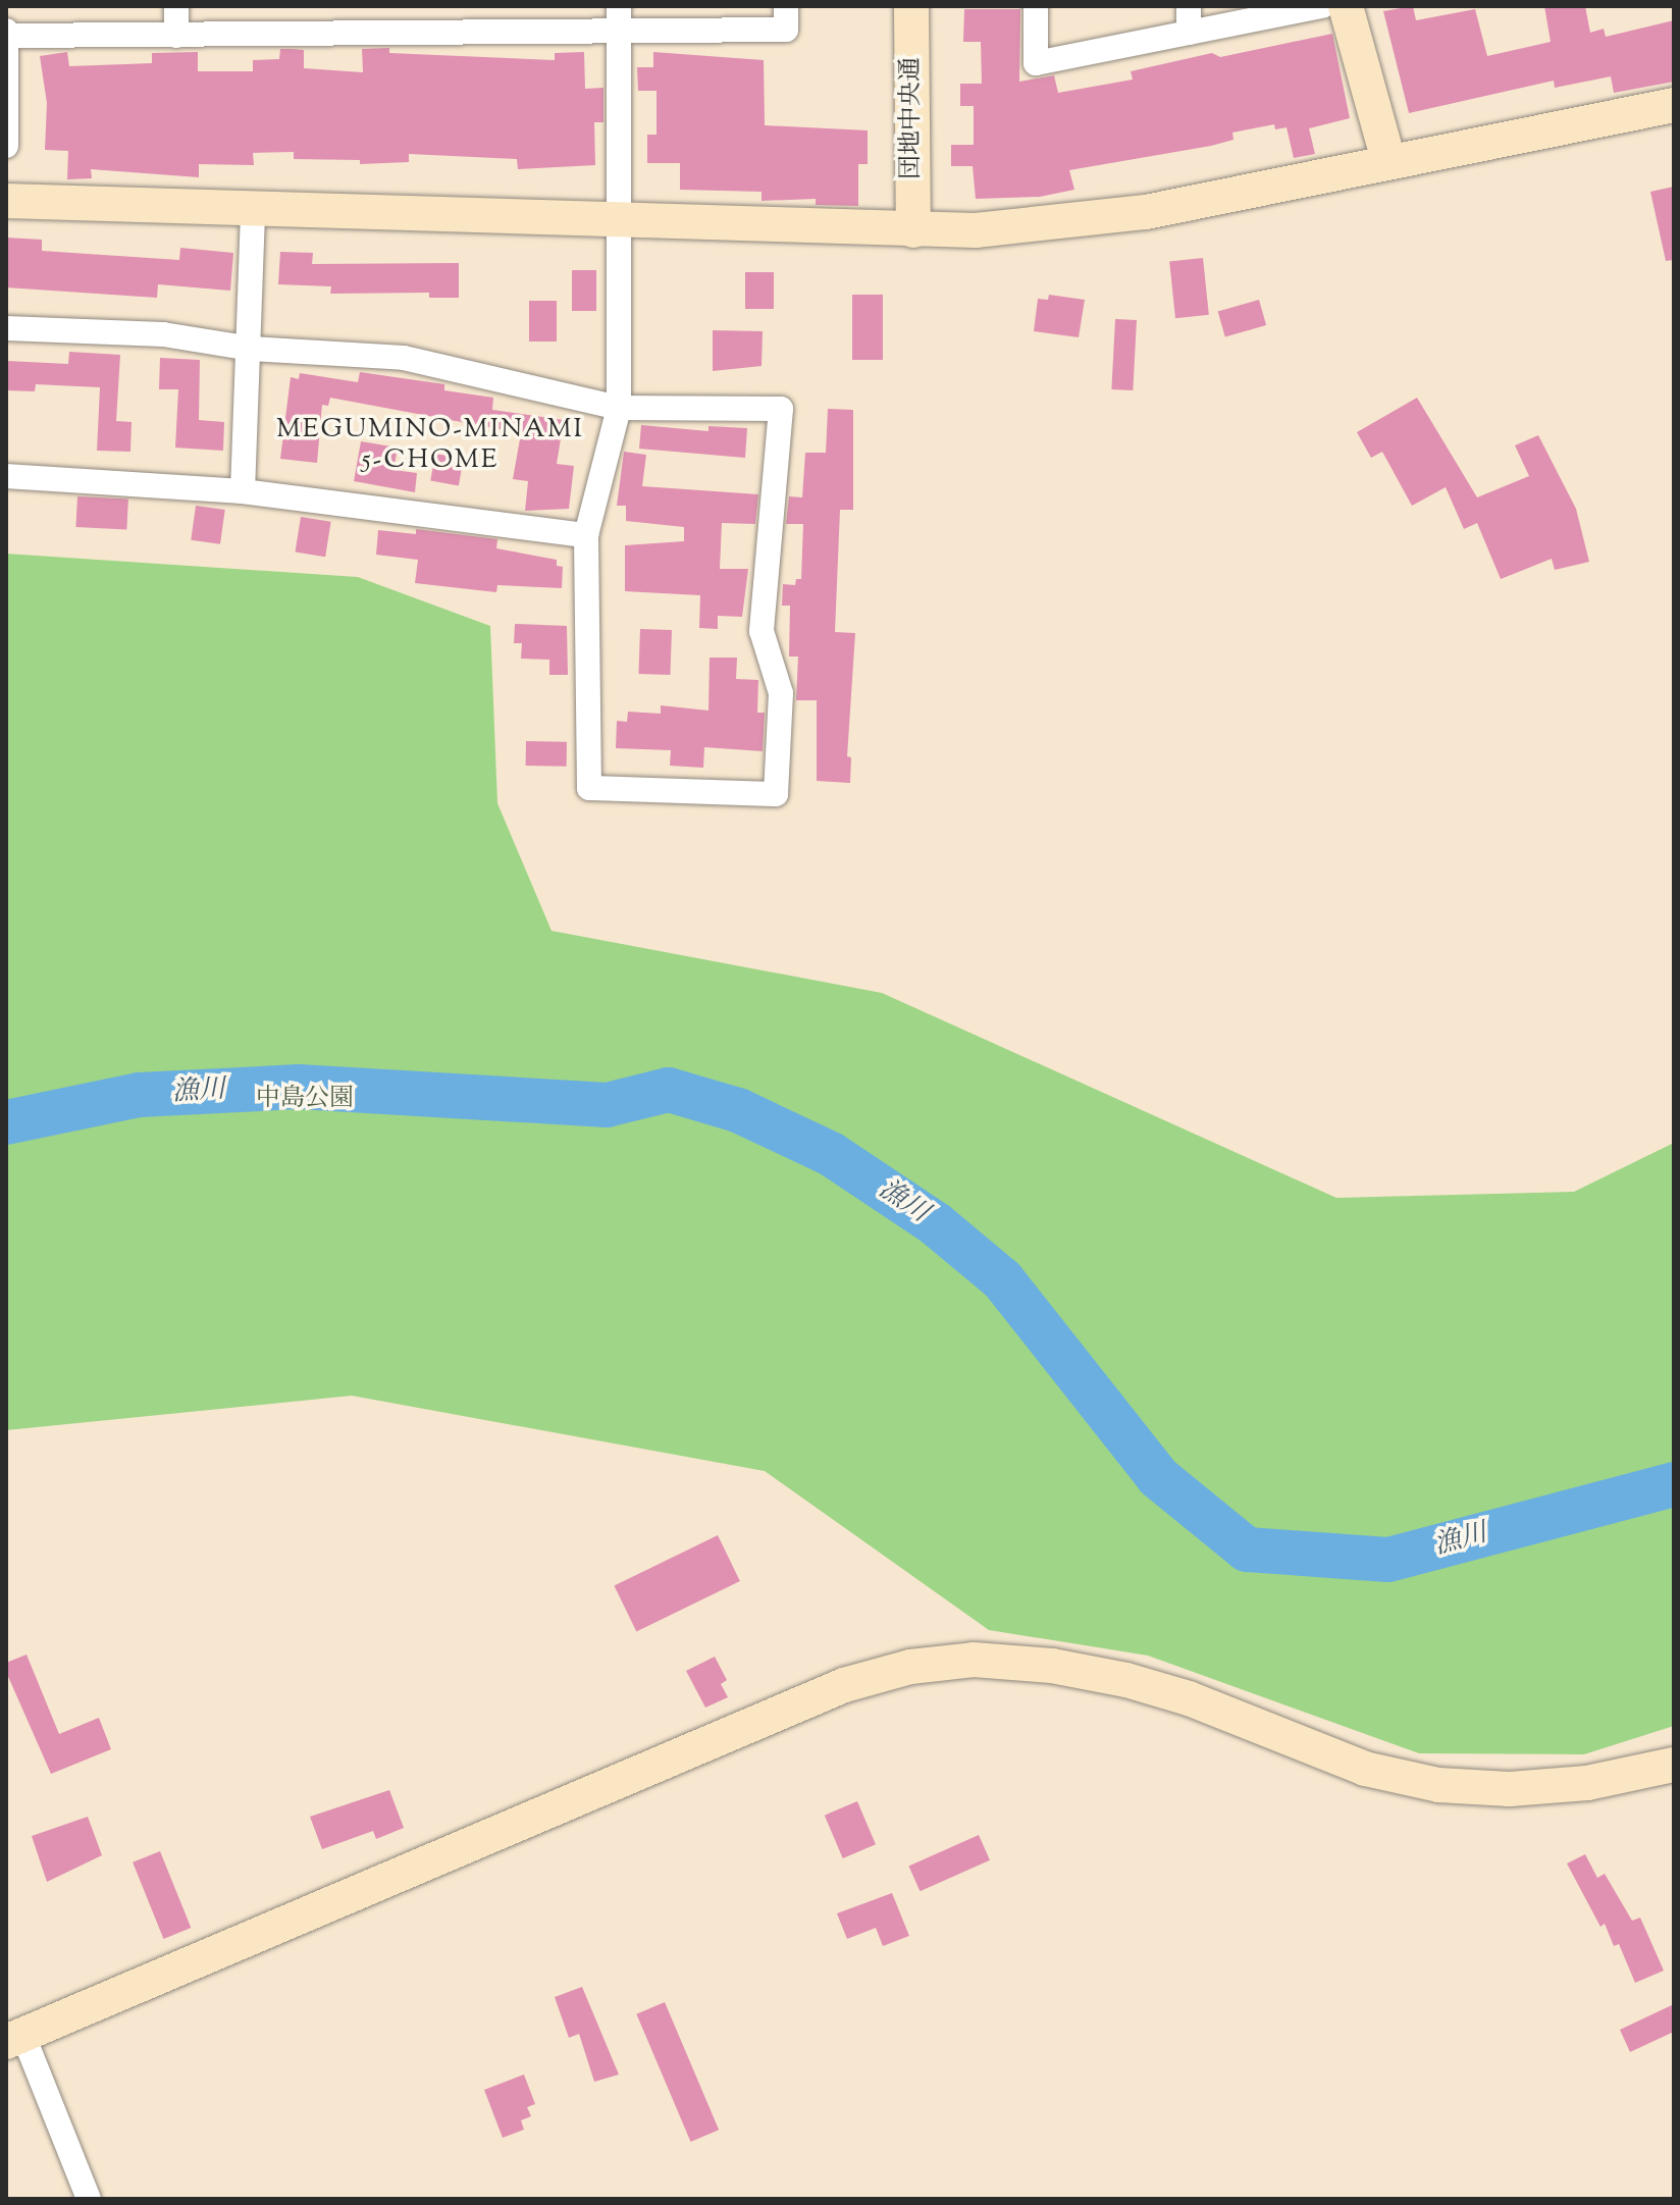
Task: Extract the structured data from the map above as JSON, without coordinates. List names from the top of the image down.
{
  "streets": {
    "street": ["団地中央通"]
  },
  "districts": ["MEGUMINO-MINAMI 5-CHOME"],
  "water": ["漁川"],
  "parks": ["中島公園"]
}
